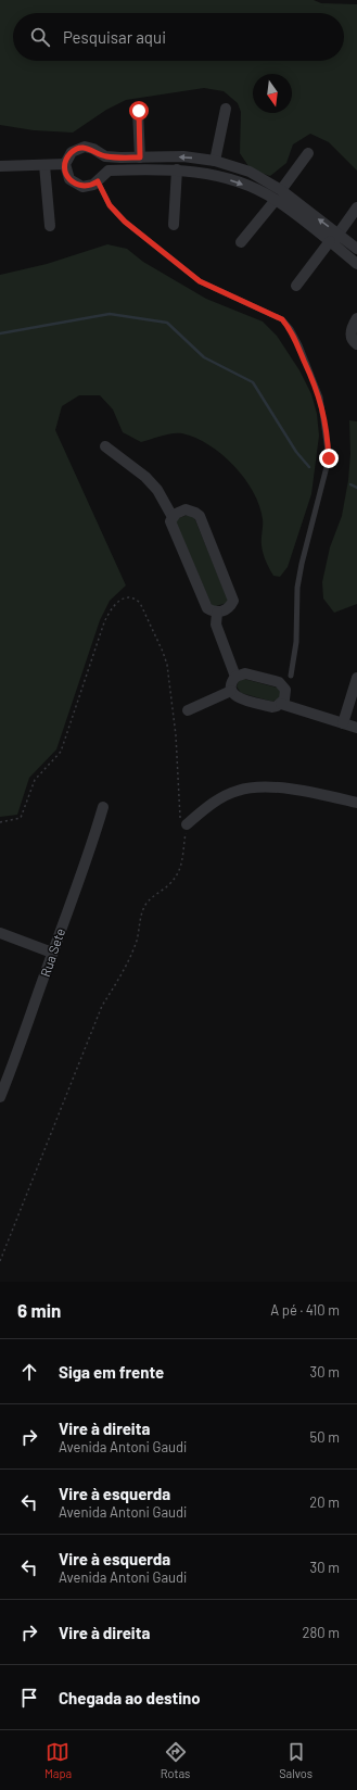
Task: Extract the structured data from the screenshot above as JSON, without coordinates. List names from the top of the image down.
{
  "streets": {
    "street": ["Rua Sete"]
  },
  "north": "bottom",
  "page": {
    "search": "Pesquisar aqui",
    "heading": ["6 min", "A pé · 410 m"],
    "list": [
      ["Siga em frente", "30 m"],
      ["Vire à direita", "Avenida Antoni Gaudi", "50 m"],
      ["Vire à esquerda", "Avenida Antoni Gaudi", "20 m"],
      ["Vire à esquerda", "Avenida Antoni Gaudi", "30 m"],
      ["Vire à direita", "280 m"],
      "Chegada ao destino"
    ],
    "nav": ["Mapa", "Rotas", "Salvos"]
  }
}
